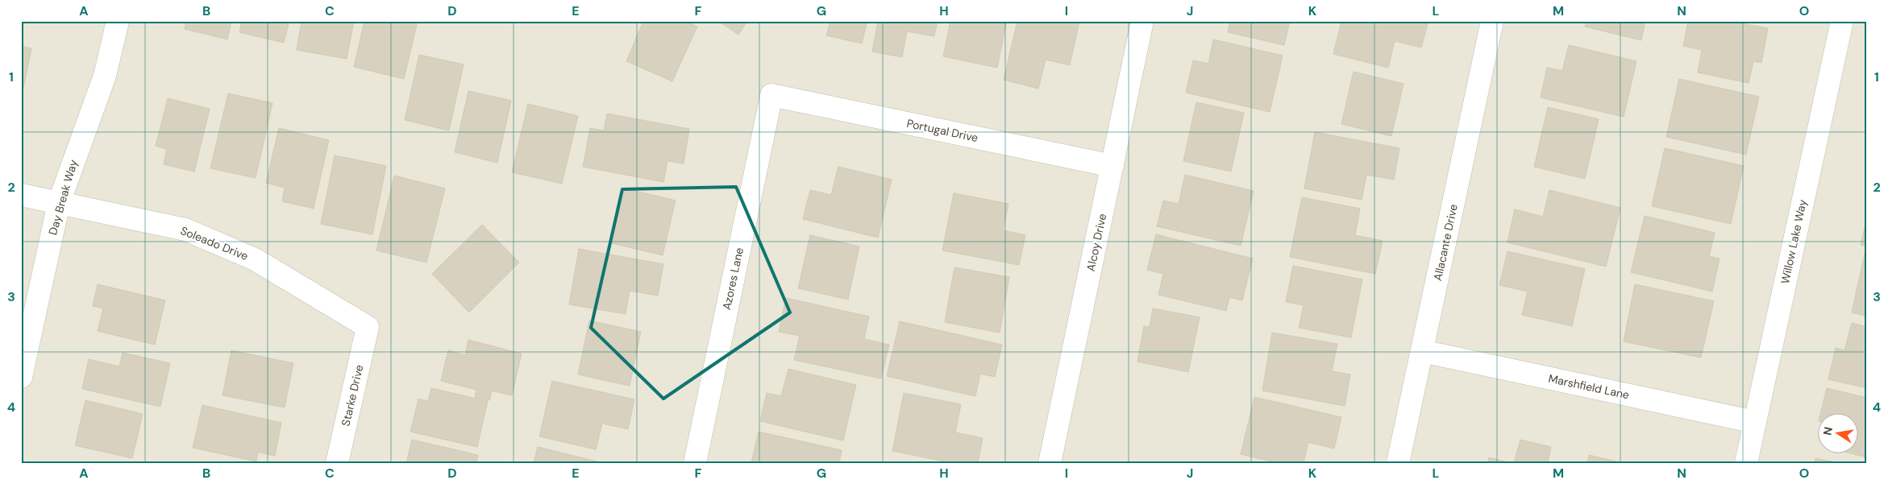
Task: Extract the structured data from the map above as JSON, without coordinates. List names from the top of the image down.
{
  "streets": {
    "street": [
      "Portugal Drive",
      "Day Break Way",
      "Willow Lake Way",
      "Alcoy Drive",
      "Allacante Drive",
      "Soleado Drive",
      "Azores Lane",
      "Marshfield Lane",
      "Starke Drive"
    ]
  },
  "crossings": [
    ["Portugal Drive", "Alcoy Drive"],
    ["Portugal Drive", "Azores Lane"],
    ["Day Break Way", "Soleado Drive"],
    ["Willow Lake Way", "Marshfield Lane"],
    ["Allacante Drive", "Marshfield Lane"],
    ["Soleado Drive", "Starke Drive"]
  ],
  "north": "left",
  "grid": {
    "columns": [
      "A",
      "B",
      "C",
      "D",
      "E",
      "F",
      "G",
      "H",
      "I",
      "J",
      "K",
      "L",
      "M",
      "N",
      "O"
    ],
    "rows": [
      "1",
      "2",
      "3",
      "4"
    ]
  }
}
